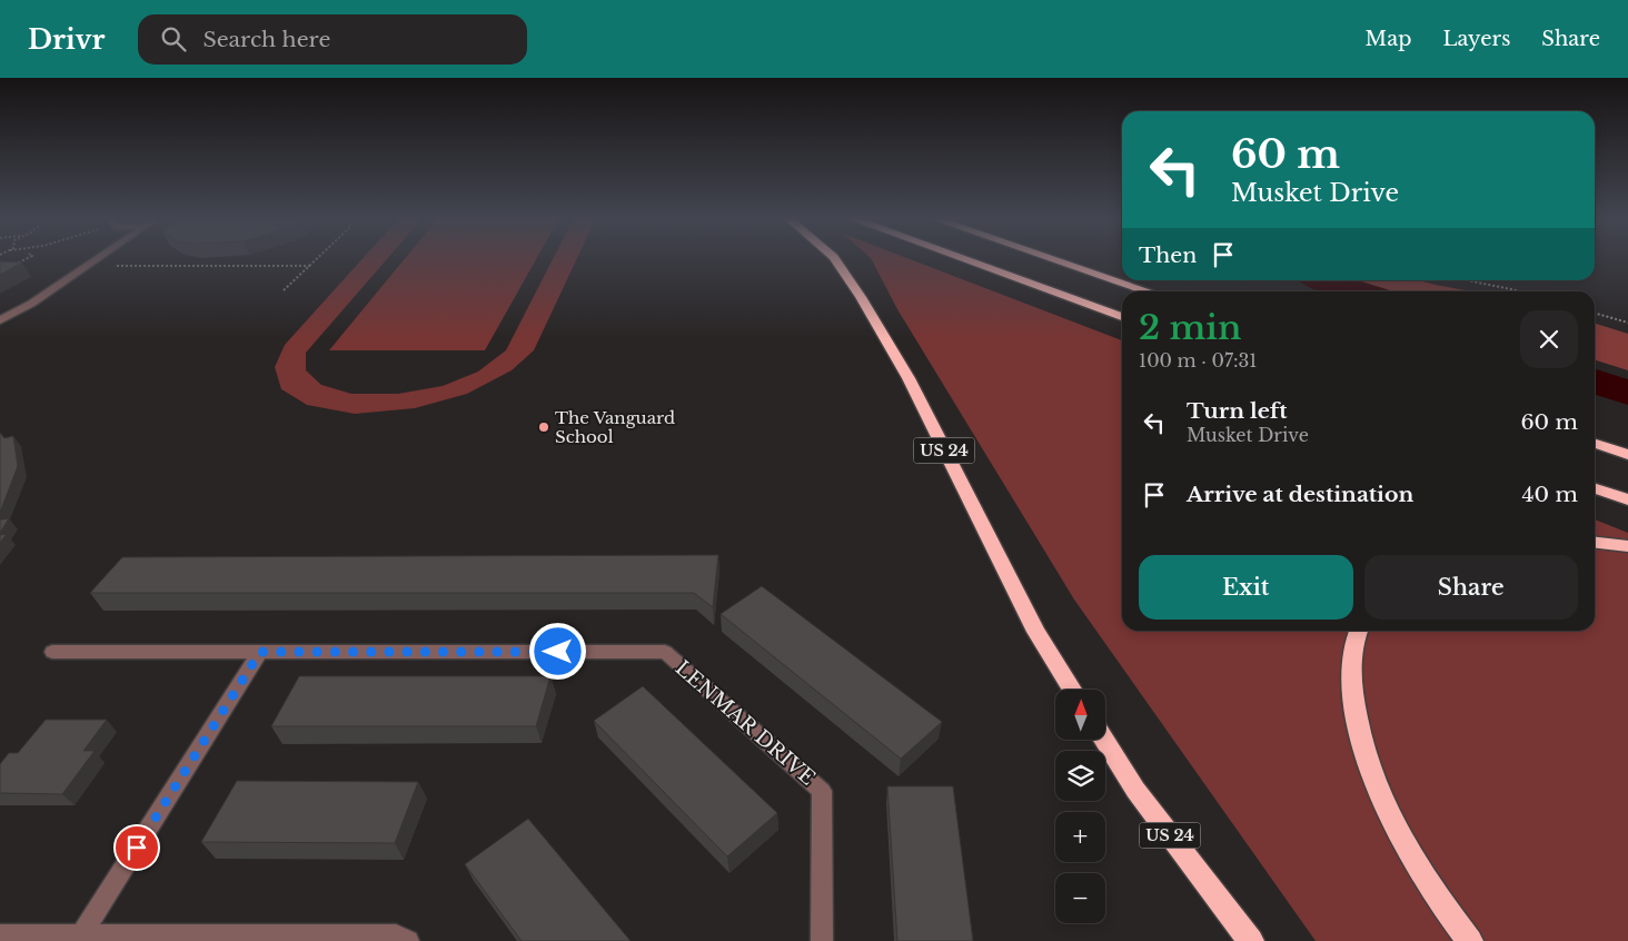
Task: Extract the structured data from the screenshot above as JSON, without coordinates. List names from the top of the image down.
{
  "streets": {
    "highway": ["US 24"],
    "street": ["LENMAR DRIVE"]
  },
  "places": ["The Vanguard School"],
  "north": "top",
  "page": {
    "header": "Drivr",
    "search": "Search here",
    "nav": ["Map", "Layers", "Share"],
    "turn": ["60 m", "Musket Drive"],
    "then": "Then",
    "heading": ["2 min", "100 m · 07:31"],
    "list": [
      {
        "name": "Turn left",
        "note": "Musket Drive",
        "value": "60 m"
      },
      {
        "name": "Arrive at destination",
        "value": "40 m"
      }
    ],
    "buttons": ["Exit", "Share"],
    "map_buttons": ["+", "−"]
  }
}
